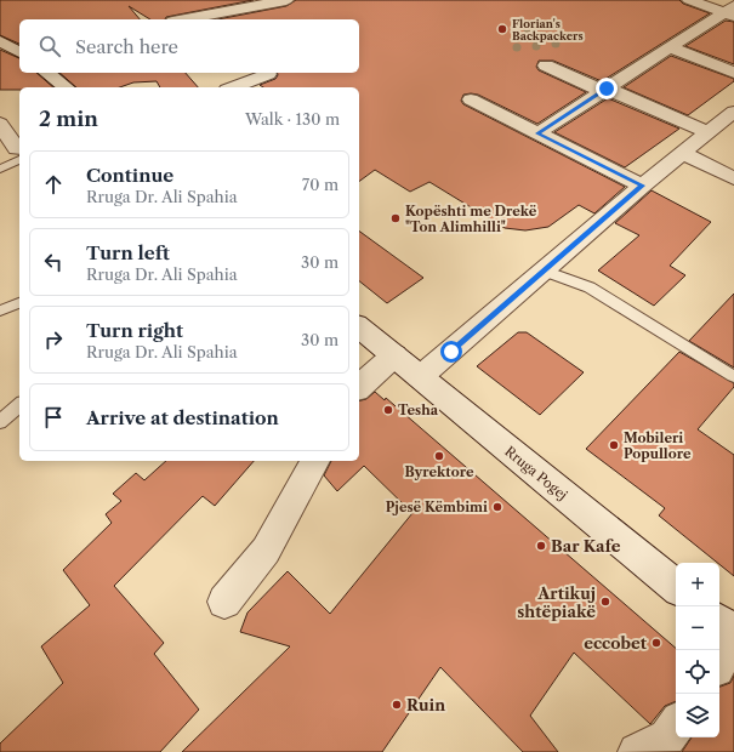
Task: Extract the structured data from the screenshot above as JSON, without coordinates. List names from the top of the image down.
{
  "streets": {
    "street": ["Rruga Pogej"]
  },
  "places": [
    "Florian's Backpackers",
    "Kopështi me Drekë \"Ton Alimhilli\"",
    "Tesha",
    "Mobileri Popullore",
    "Byrektore",
    "Pjesë Këmbimi",
    "Bar Kafe",
    "Artikuj shtëpiakë",
    "eccobet",
    "Ruin"
  ],
  "page": {
    "search": "Search here",
    "heading": ["2 min", "Walk · 130 m"],
    "list": [
      ["Continue", "Rruga Dr. Ali Spahia", "70 m"],
      ["Turn left", "Rruga Dr. Ali Spahia", "30 m"],
      ["Turn right", "Rruga Dr. Ali Spahia", "30 m"],
      "Arrive at destination"
    ],
    "map_buttons": ["+", "−"]
  }
}
